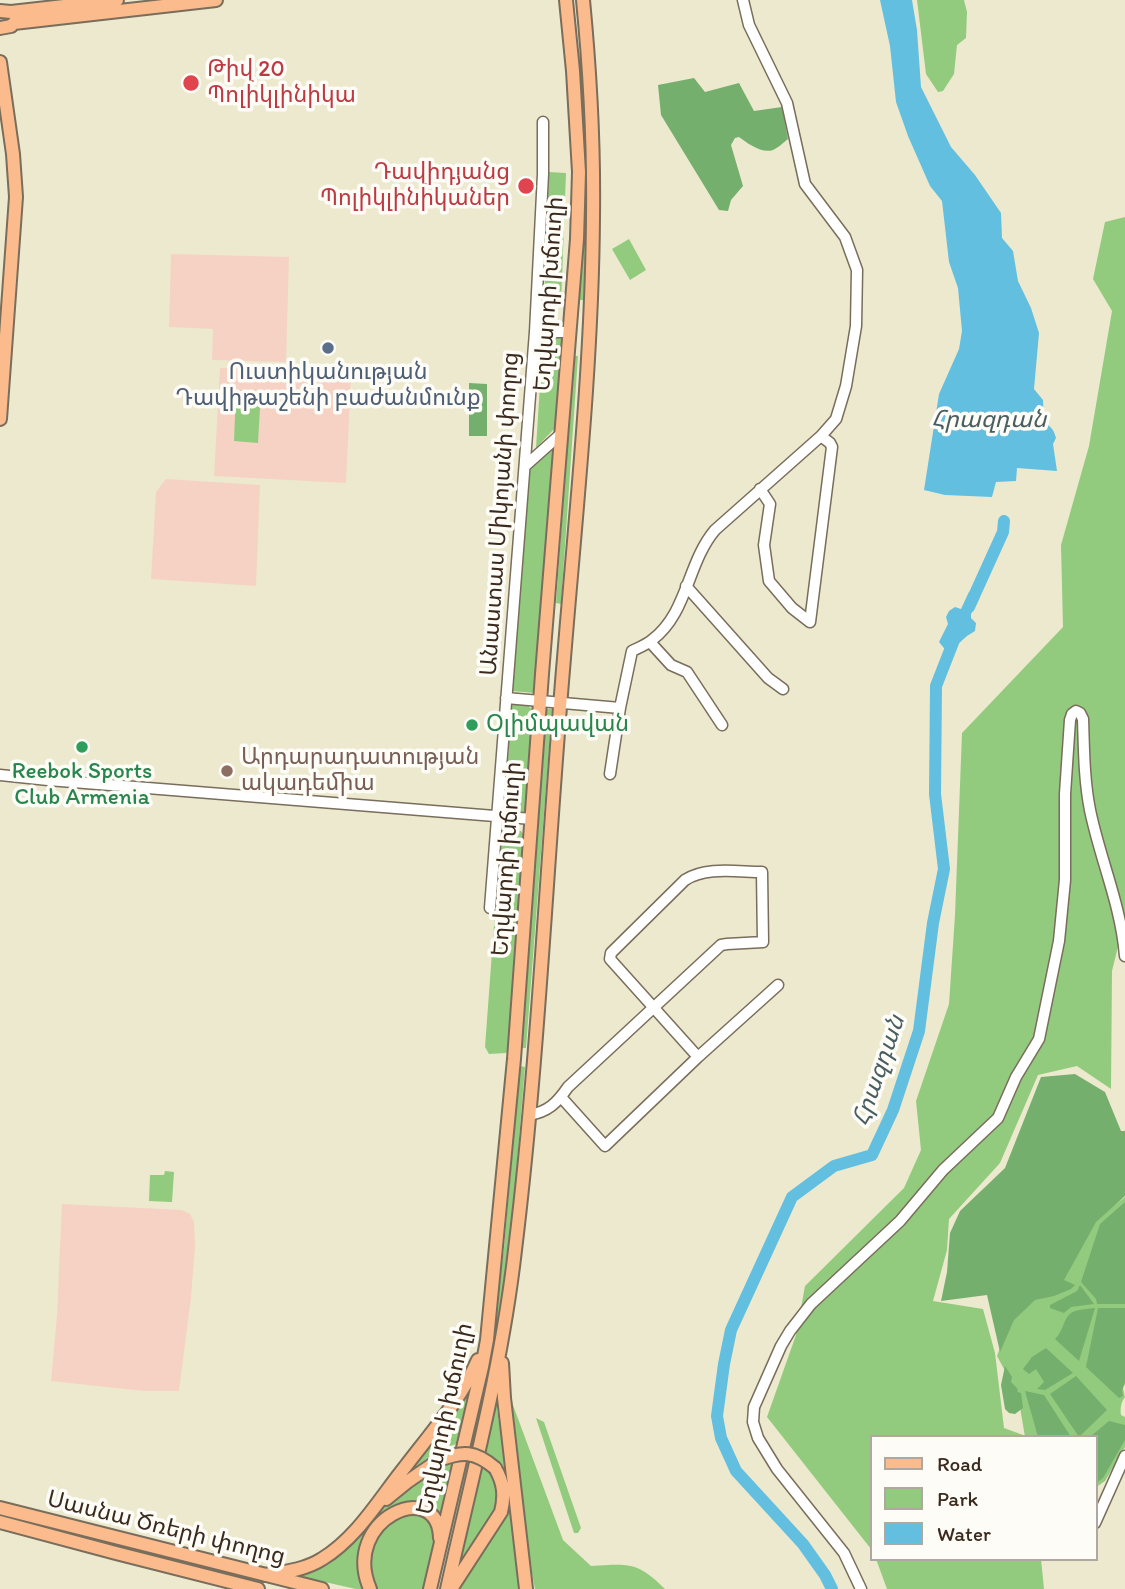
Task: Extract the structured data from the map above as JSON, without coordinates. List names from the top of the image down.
{
  "streets": {
    "main road": ["Եղվարդի խճուղի", "Սասնա Ծռերի փողոց"],
    "street": ["Անաստաս Միկոյանի փողոց"]
  },
  "water": ["Հրազդան"],
  "places": [
    "Թիվ 20 Պոլիկլինիկա",
    "Դավիդյանց Պոլիկլինիկաներ",
    "Ուստիկանության Դավիթաշենի բաժանմունք",
    "Օլիմպավան",
    "Reebok Sports Club Armenia",
    "Արդարադատության ակադեմիա"
  ],
  "legend": ["Road", "Park", "Water"]
}
